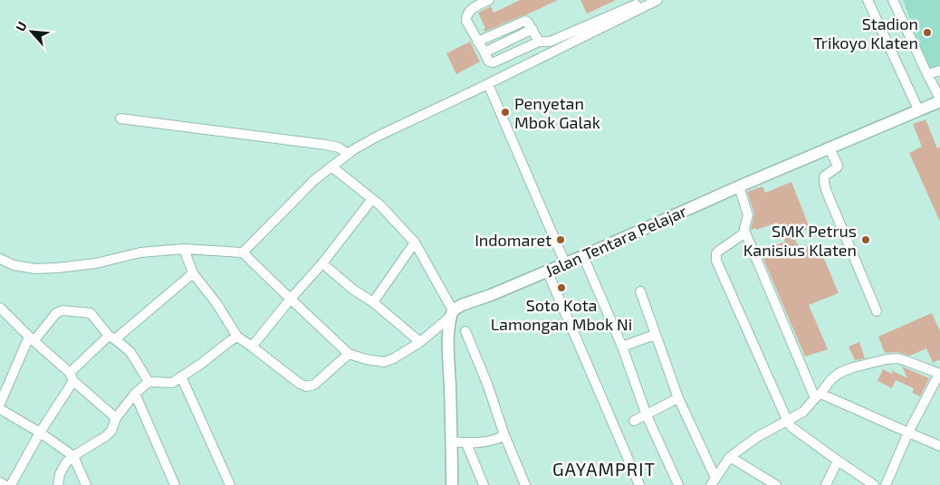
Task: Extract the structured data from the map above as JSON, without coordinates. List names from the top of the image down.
{
  "streets": {
    "main road": ["Jalan Tentara Pelajar"]
  },
  "districts": ["GAYAMPRIT"],
  "places": [
    "Stadion Trikoyo Klaten",
    "Penyetan Mbok Galak",
    "Indomaret",
    "SMK Petrus Kanisius Klaten",
    "Soto Kota Lamongan Mbok Ni"
  ],
  "north": "top left"
}
